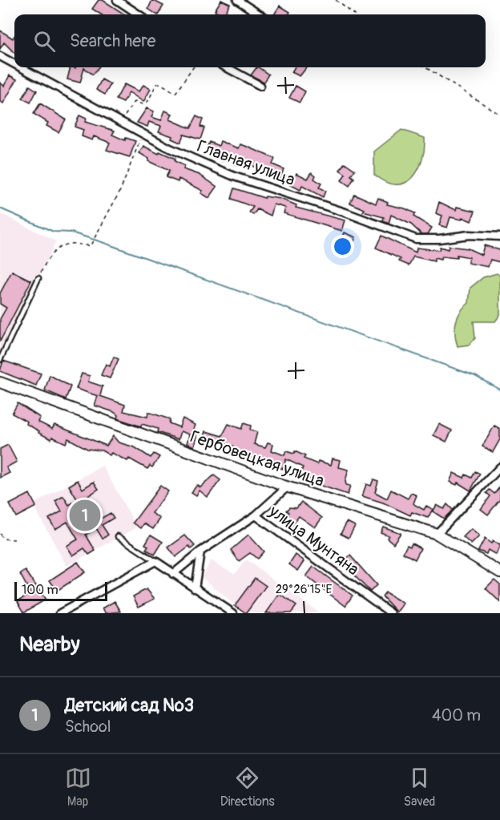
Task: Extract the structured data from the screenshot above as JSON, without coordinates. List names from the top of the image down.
{
  "streets": {
    "street": ["Главная улица", "Гербовецкая улица", "улица Мунтяна"]
  },
  "scale_bar": "100 m",
  "page": {
    "search": "Search here",
    "pins": "1",
    "scale": "100 m",
    "heading": "Nearby",
    "list": [
      {
        "mark": "1",
        "name": "Детский сад №3",
        "note": "School",
        "value": "400 m"
      }
    ],
    "nav": ["Map", "Directions", "Saved"]
  },
  "coordinates": ["29°26'15\"E"]
}
